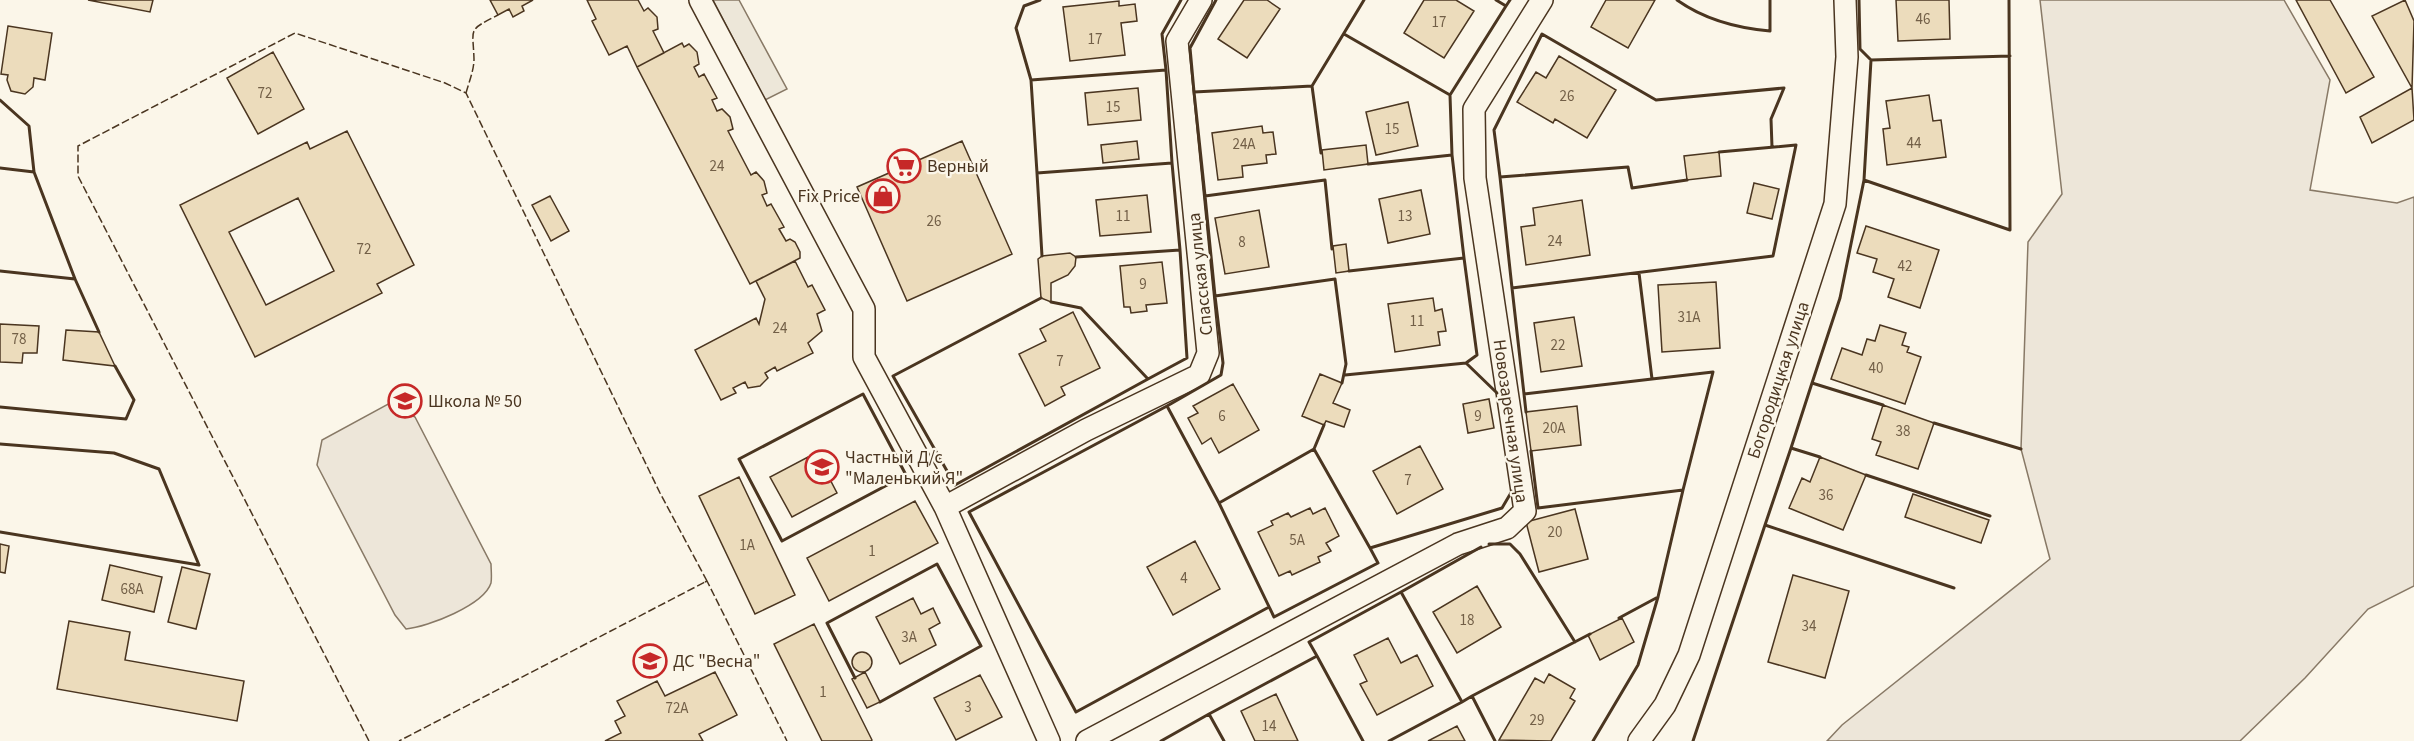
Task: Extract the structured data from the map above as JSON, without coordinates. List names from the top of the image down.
{
  "streets": {
    "street": ["Спасская улица", "Богородицкая улица", "Новозаречная улица"]
  },
  "places": {
    "supermarket": ["Верный"],
    "shop": ["Fix Price"],
    "school or university": ["Школа № 50", "Частный Д/с \"Маленький Я\"", "ДС \"Весна\""]
  },
  "house_numbers": [
    "46",
    "17",
    "17",
    "72",
    "26",
    "15",
    "15",
    "44",
    "24А",
    "24",
    "11",
    "13",
    "26",
    "24",
    "8",
    "72",
    "42",
    "9",
    "31А",
    "11",
    "24",
    "78",
    "22",
    "7",
    "40",
    "6",
    "9",
    "20А",
    "38",
    "7",
    "36",
    "20",
    "5А",
    "1А",
    "1",
    "4",
    "68А",
    "18",
    "34",
    "3А",
    "1",
    "3",
    "72А",
    "29",
    "14"
  ]
}
